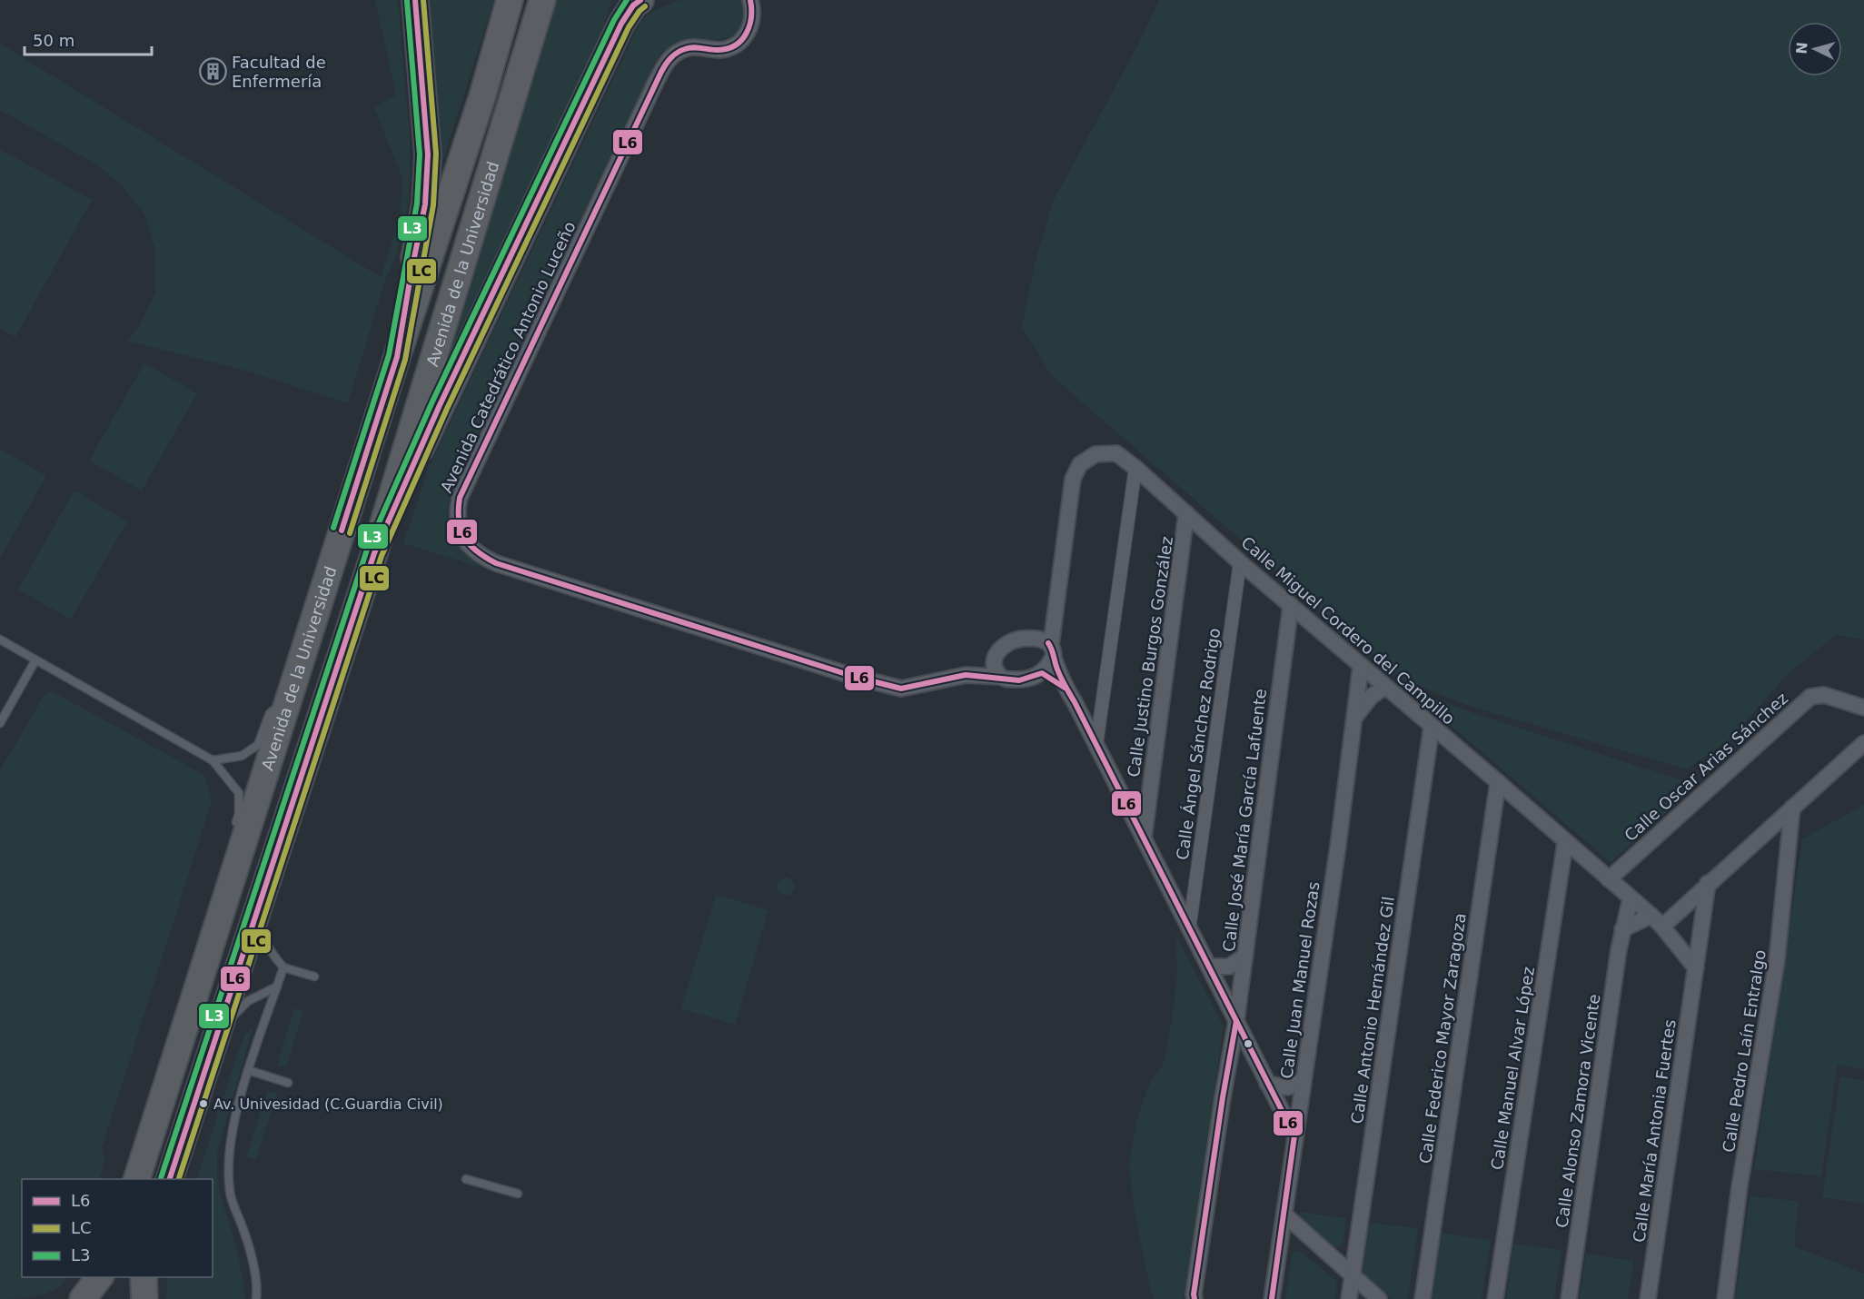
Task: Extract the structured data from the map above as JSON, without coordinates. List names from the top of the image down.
{
  "streets": {
    "highway": ["Avenida de la Universidad"],
    "street": [
      "Avenida Catedrático Antonio Luceño",
      "Calle Miguel Cordero del Campillo",
      "Calle Justino Burgos González",
      "Calle Ángel Sánchez Rodrigo",
      "Calle Oscar Arias Sánchez",
      "Calle José María García Lafuente",
      "Calle Juan Manuel Rozas",
      "Calle Antonio Hernández Gil",
      "Calle Federico Mayor Zaragoza",
      "Calle Pedro Laín Entralgo",
      "Calle Manuel Alvar López",
      "Calle Alonso Zamora Vicente",
      "Calle María Antonia Fuertes"
    ]
  },
  "crossings": [
    ["Avenida Catedrático Antonio Luceño", "Calle Miguel Cordero del Campillo"],
    ["Calle Miguel Cordero del Campillo", "Calle Justino Burgos González"],
    ["Calle Miguel Cordero del Campillo", "Calle Ángel Sánchez Rodrigo"],
    ["Calle Miguel Cordero del Campillo", "Calle Oscar Arias Sánchez"],
    ["Calle Miguel Cordero del Campillo", "Calle José María García Lafuente"],
    ["Calle Miguel Cordero del Campillo", "Calle Juan Manuel Rozas"],
    ["Calle Miguel Cordero del Campillo", "Calle Antonio Hernández Gil"],
    ["Calle Miguel Cordero del Campillo", "Calle Federico Mayor Zaragoza"],
    ["Calle Miguel Cordero del Campillo", "Calle Manuel Alvar López"],
    ["Calle Miguel Cordero del Campillo", "Calle Alonso Zamora Vicente"],
    ["Calle Miguel Cordero del Campillo", "Calle María Antonia Fuertes"]
  ],
  "places": {
    "building": ["Facultad de Enfermería"],
    "other": ["Av. Univesidad (C.Guardia Civil)"]
  },
  "lines": ["transit line L6", "transit line LC", "transit line L3"],
  "legend": ["L6", "LC", "L3"],
  "scale_bar": "50 m",
  "north": "left"
}
